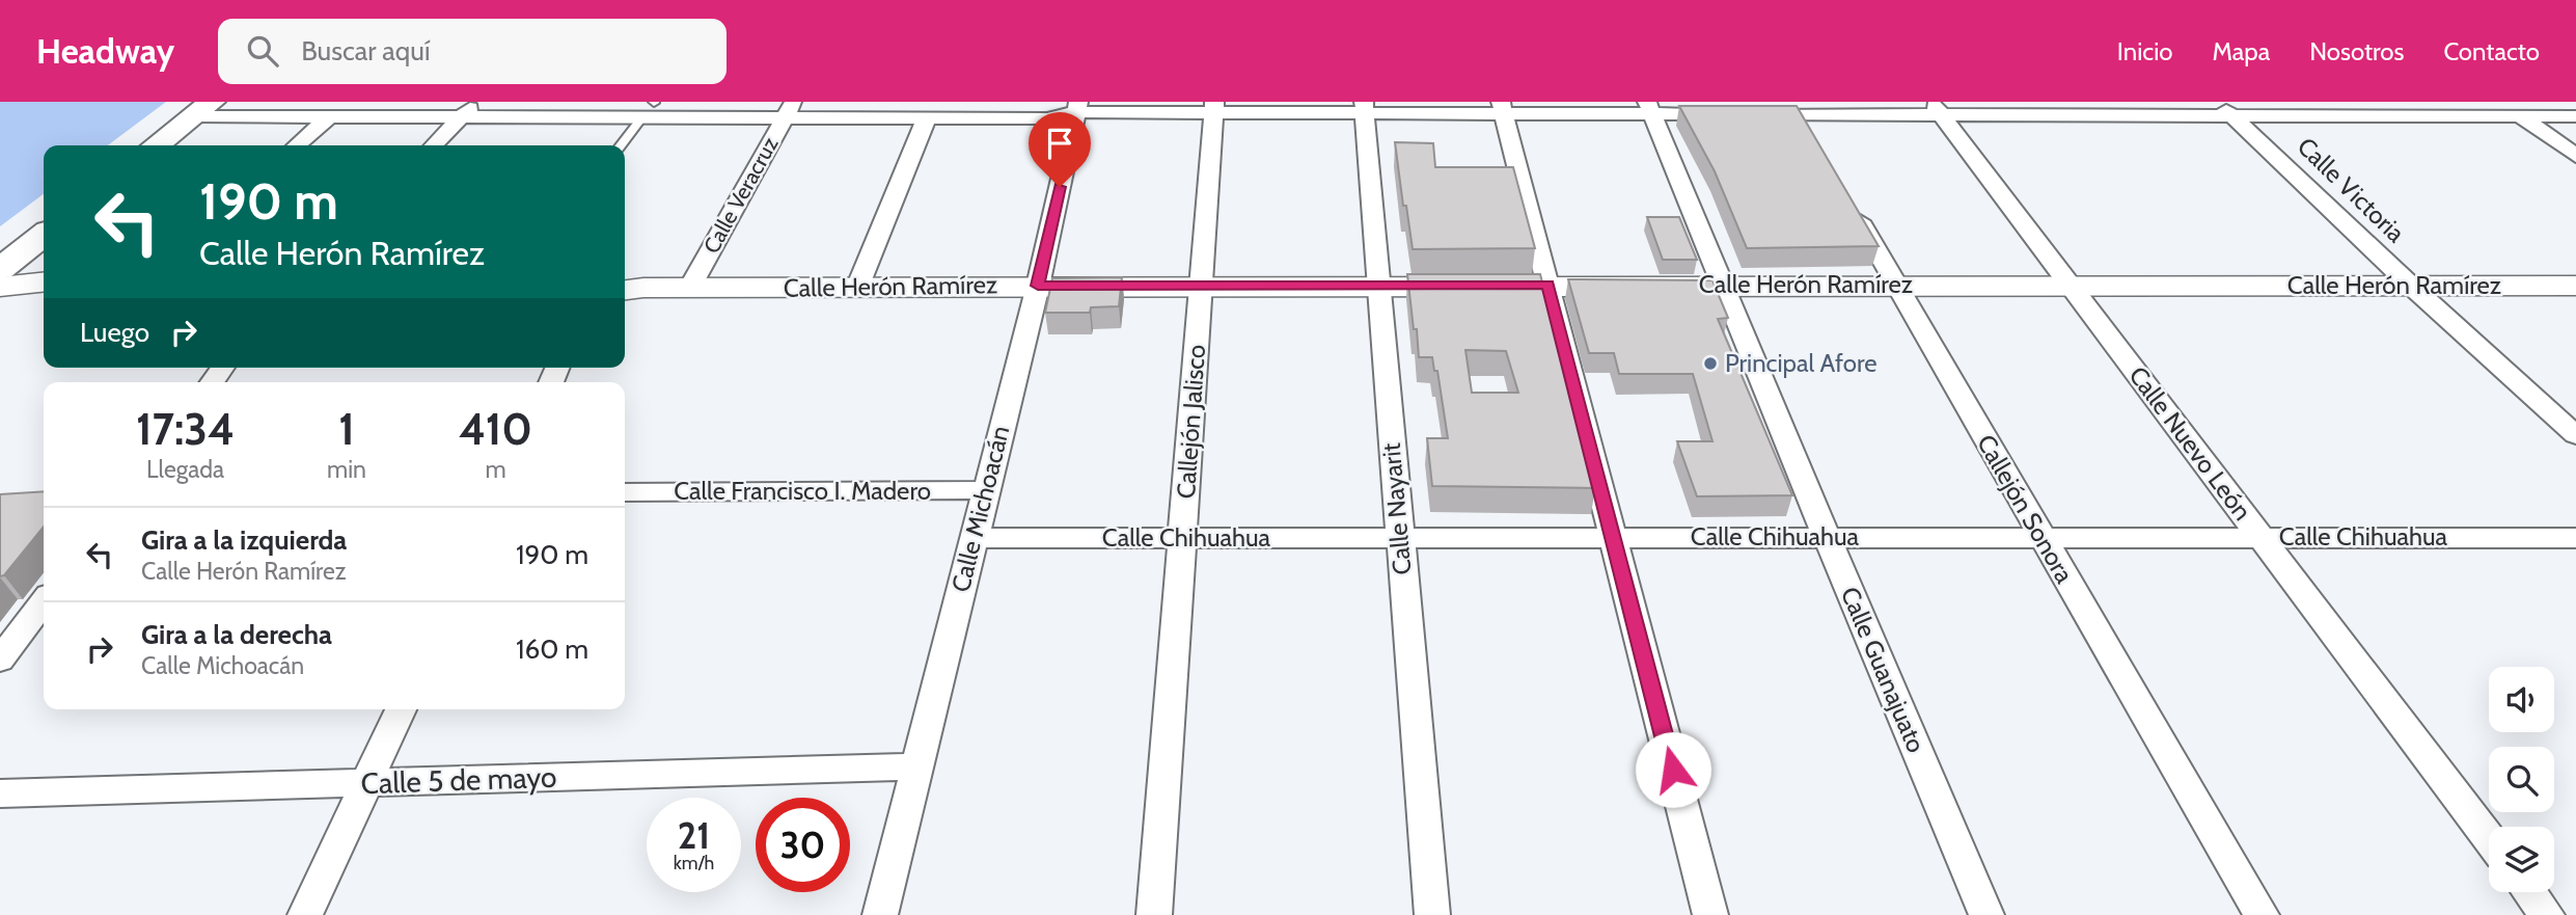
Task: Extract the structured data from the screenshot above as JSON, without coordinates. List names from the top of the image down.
{
  "streets": {
    "street": [
      "Calle Victoria",
      "Calle Veracruz",
      "Calle Herón Ramírez",
      "Callejón Jalisco",
      "Calle Nuevo León",
      "Calle Francisco I. Madero",
      "Calle Michoacán",
      "Calle Nayarit",
      "Callejón Sonora",
      "Calle Chihuahua",
      "Calle Guanajuato",
      "Calle 5 de mayo"
    ]
  },
  "crossings": [
    ["Calle Victoria", "Calle Herón Ramírez"],
    ["Calle Veracruz", "Calle Herón Ramírez"],
    ["Calle Herón Ramírez", "Callejón Jalisco"],
    ["Calle Herón Ramírez", "Calle Nuevo León"],
    ["Calle Herón Ramírez", "Calle Michoacán"],
    ["Calle Herón Ramírez", "Calle Nayarit"],
    ["Calle Herón Ramírez", "Callejón Sonora"],
    ["Calle Herón Ramírez", "Calle Guanajuato"],
    ["Callejón Jalisco", "Calle Chihuahua"],
    ["Calle Nuevo León", "Calle Chihuahua"],
    ["Calle Francisco I. Madero", "Calle Michoacán"],
    ["Calle Michoacán", "Calle Chihuahua"],
    ["Calle Michoacán", "Calle 5 de mayo"],
    ["Calle Nayarit", "Calle Chihuahua"],
    ["Callejón Sonora", "Calle Chihuahua"],
    ["Calle Chihuahua", "Calle Guanajuato"]
  ],
  "places": ["Principal Afore"],
  "page": {
    "header": "Headway",
    "search": "Buscar aquí",
    "nav": [
      "Inicio",
      "Mapa",
      "Nosotros",
      "Contacto"
    ],
    "turn": ["190 m", "Calle Herón Ramírez"],
    "then": "Luego",
    "eta": [
      "17:34",
      "Llegada",
      "1",
      "min",
      "410",
      "m"
    ],
    "list": [
      {
        "name": "Gira a la izquierda",
        "note": "Calle Herón Ramírez",
        "value": "190 m"
      },
      {
        "name": "Gira a la derecha",
        "note": "Calle Michoacán",
        "value": "160 m"
      }
    ],
    "speed": "21 km/h",
    "limit": "30"
  }
}
